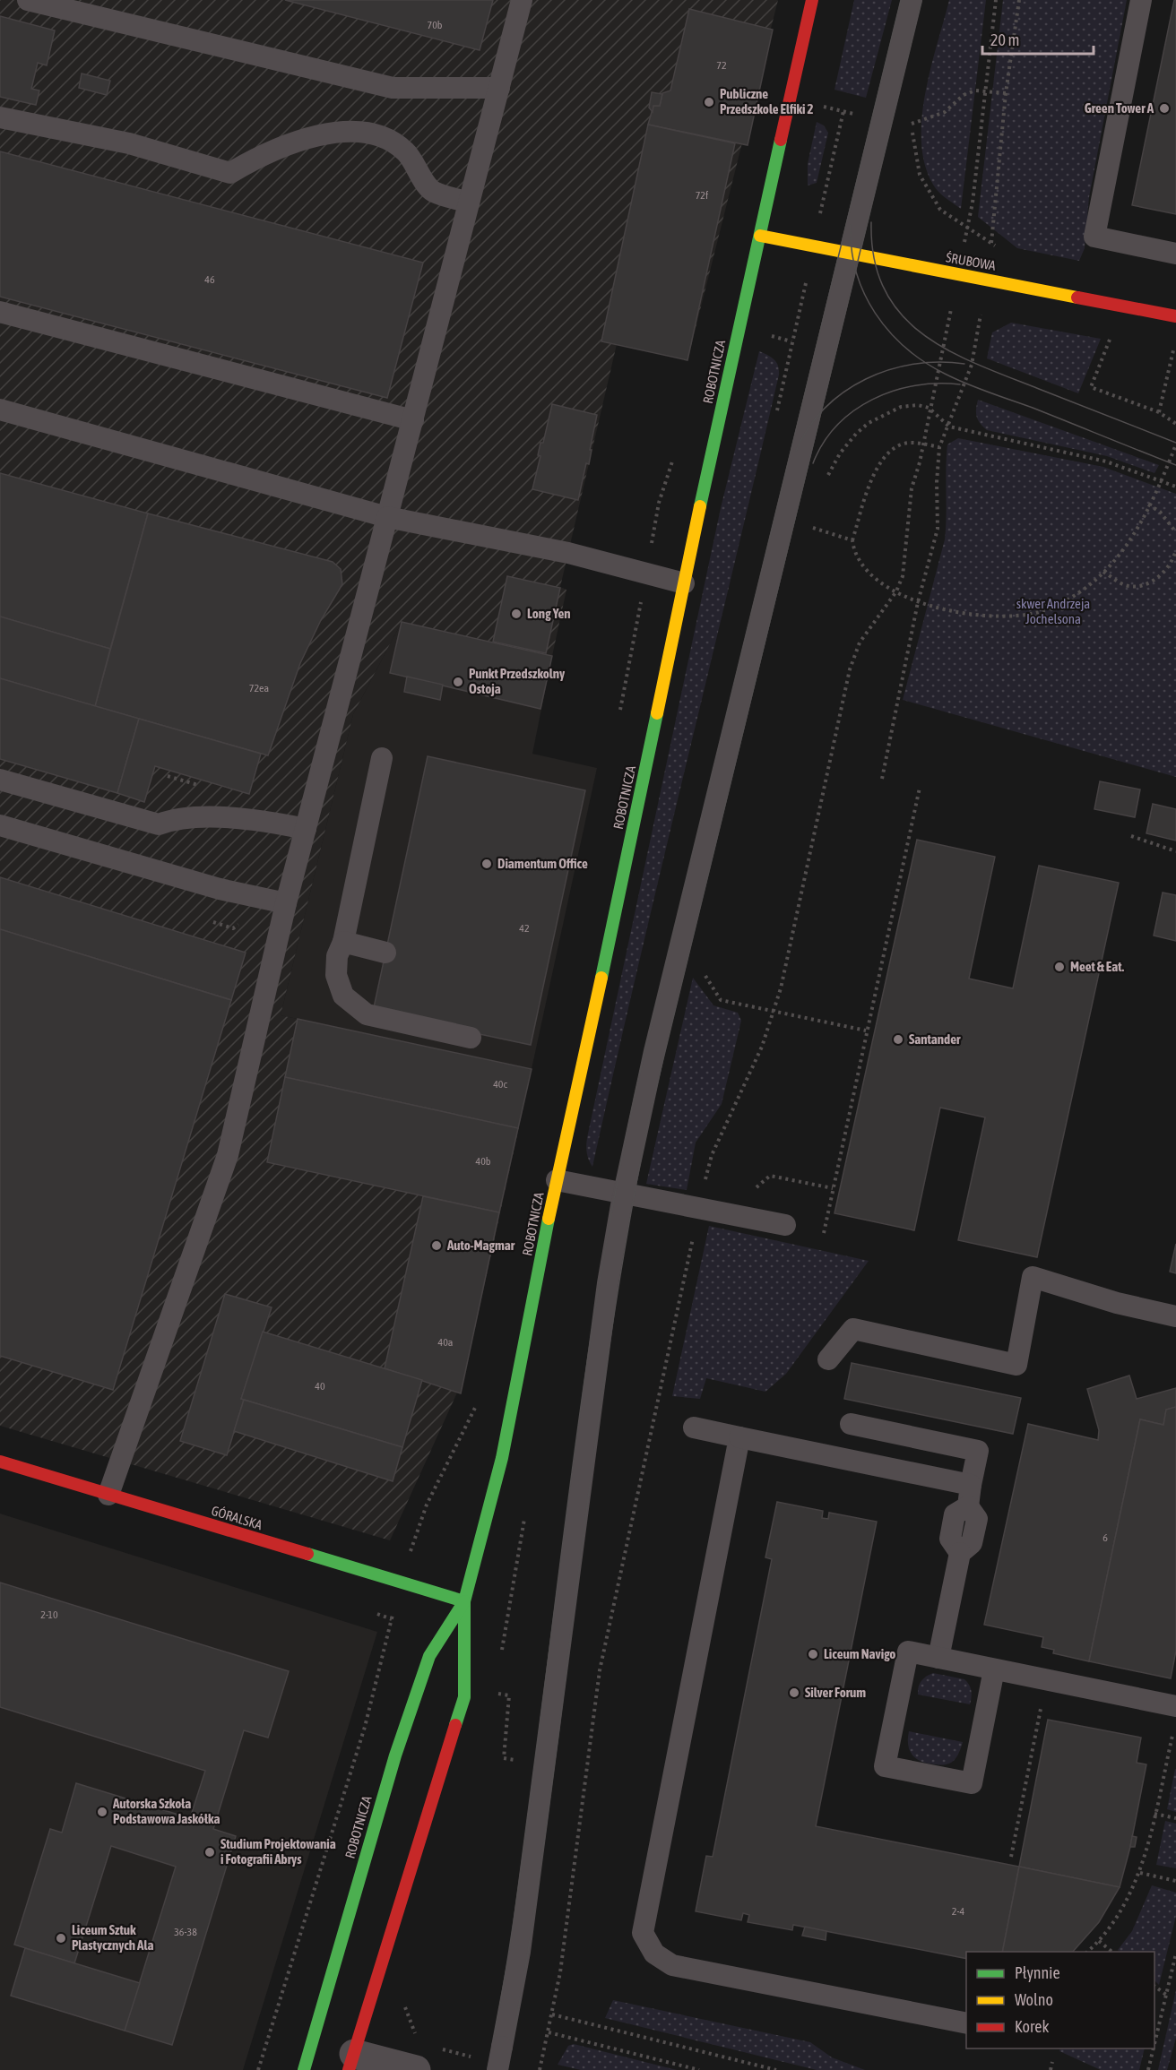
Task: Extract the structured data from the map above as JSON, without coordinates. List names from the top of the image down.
{
  "streets": {
    "street": ["ŚRUBOWA", "ROBOTNICZA", "GÓRALSKA"]
  },
  "crossings": [
    ["ŚRUBOWA", "ROBOTNICZA"],
    ["ROBOTNICZA", "GÓRALSKA"]
  ],
  "parks": ["skwer Andrzeja Jochelsona"],
  "places": [
    "Publiczne Przedszkole Elfiki 2",
    "Green Tower A",
    "Long Yen",
    "Punkt Przedszkolny Ostoja",
    "Diamentum Office",
    "Meet & Eat.",
    "Santander",
    "Auto-Magmar",
    "Liceum Navigo",
    "Silver Forum",
    "Autorska Szkoła Podstawowa Jaskółka",
    "Studium Projektowania i Fotografii Abrys",
    "Liceum Sztuk Plastycznych Ala"
  ],
  "house_numbers": [
    "70b",
    "72",
    "72f",
    "46",
    "72ea",
    "42",
    "40c",
    "40b",
    "40a",
    "40",
    "6",
    "2-10",
    "2-4",
    "36-38"
  ],
  "legend": ["Płynnie", "Wolno", "Korek"],
  "scale_bar": "20 m"
}
